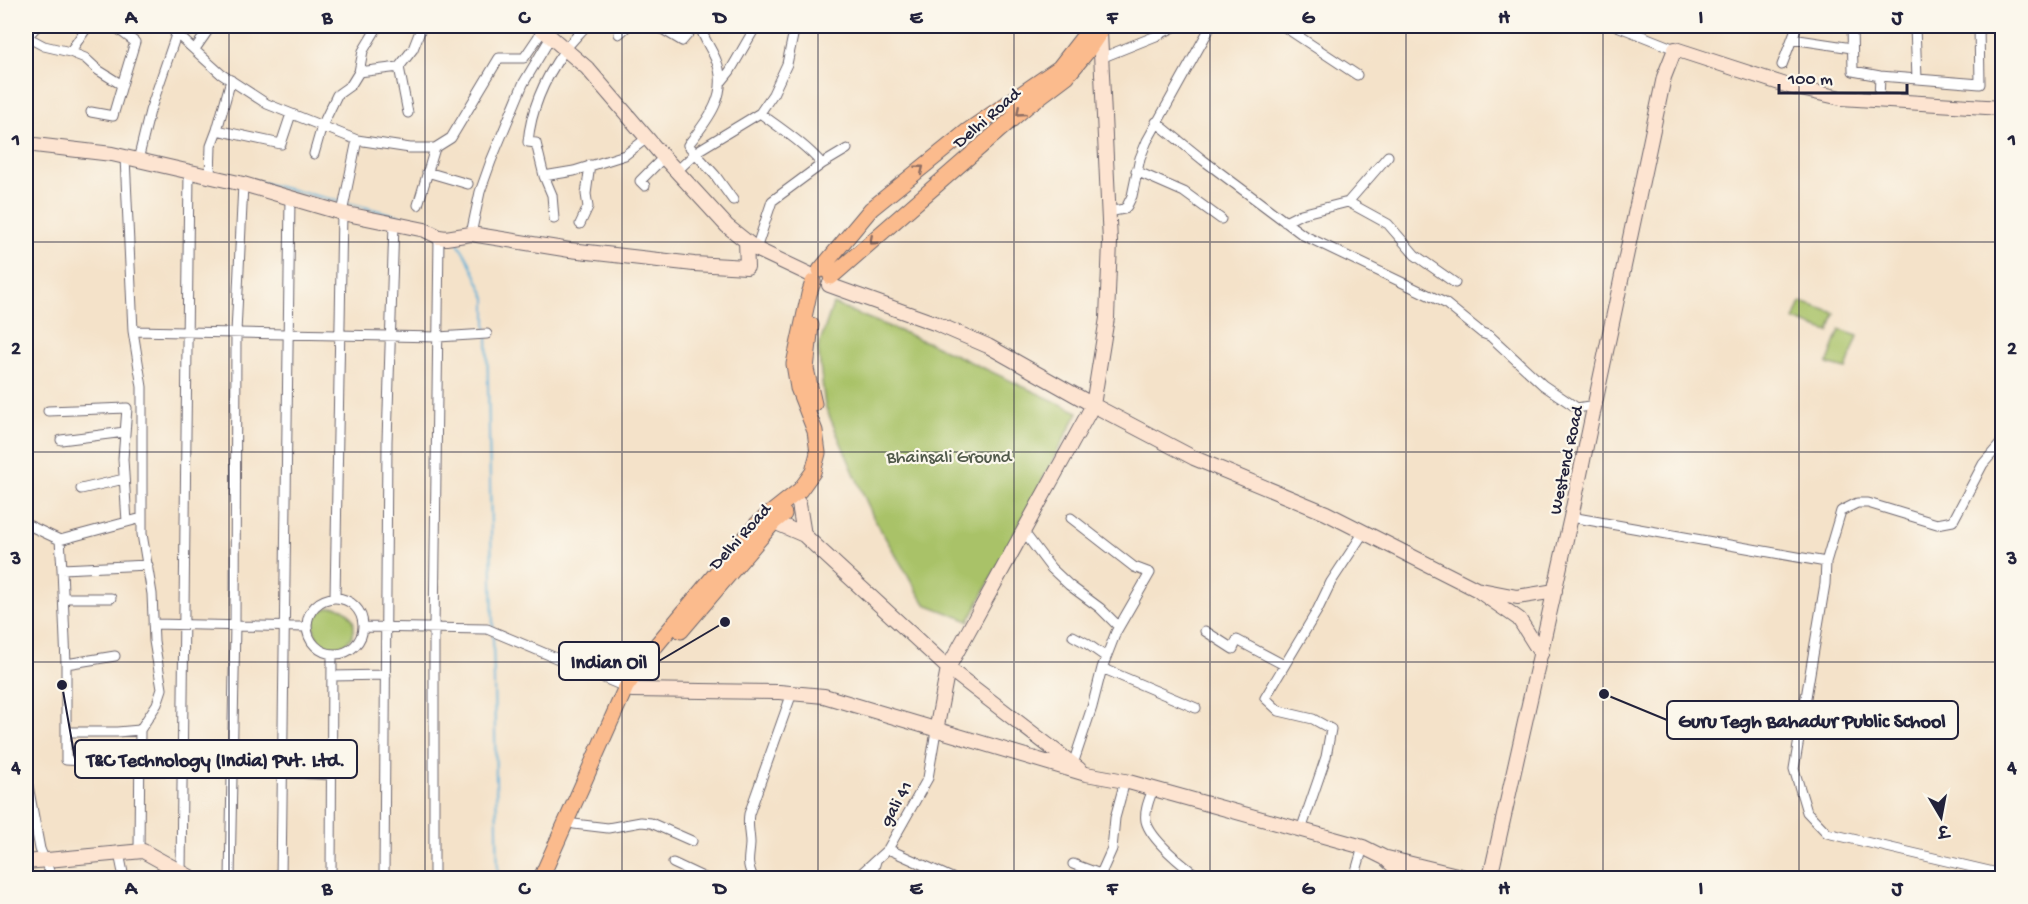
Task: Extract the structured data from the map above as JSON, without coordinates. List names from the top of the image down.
{
  "streets": {
    "main road": ["Delhi Road"],
    "street": ["Westend Road", "gali 41"]
  },
  "parks": ["Bhainsali Ground"],
  "places": ["Indian Oil", "T&C Technology (India) Pvt. Ltd.", "Guru Tegh Bahadur Public School"],
  "scale_bar": "100 m",
  "north": "bottom",
  "grid": {
    "columns": [
      "A",
      "B",
      "C",
      "D",
      "E",
      "F",
      "G",
      "H",
      "I",
      "J"
    ],
    "rows": [
      "1",
      "2",
      "3",
      "4"
    ]
  }
}
